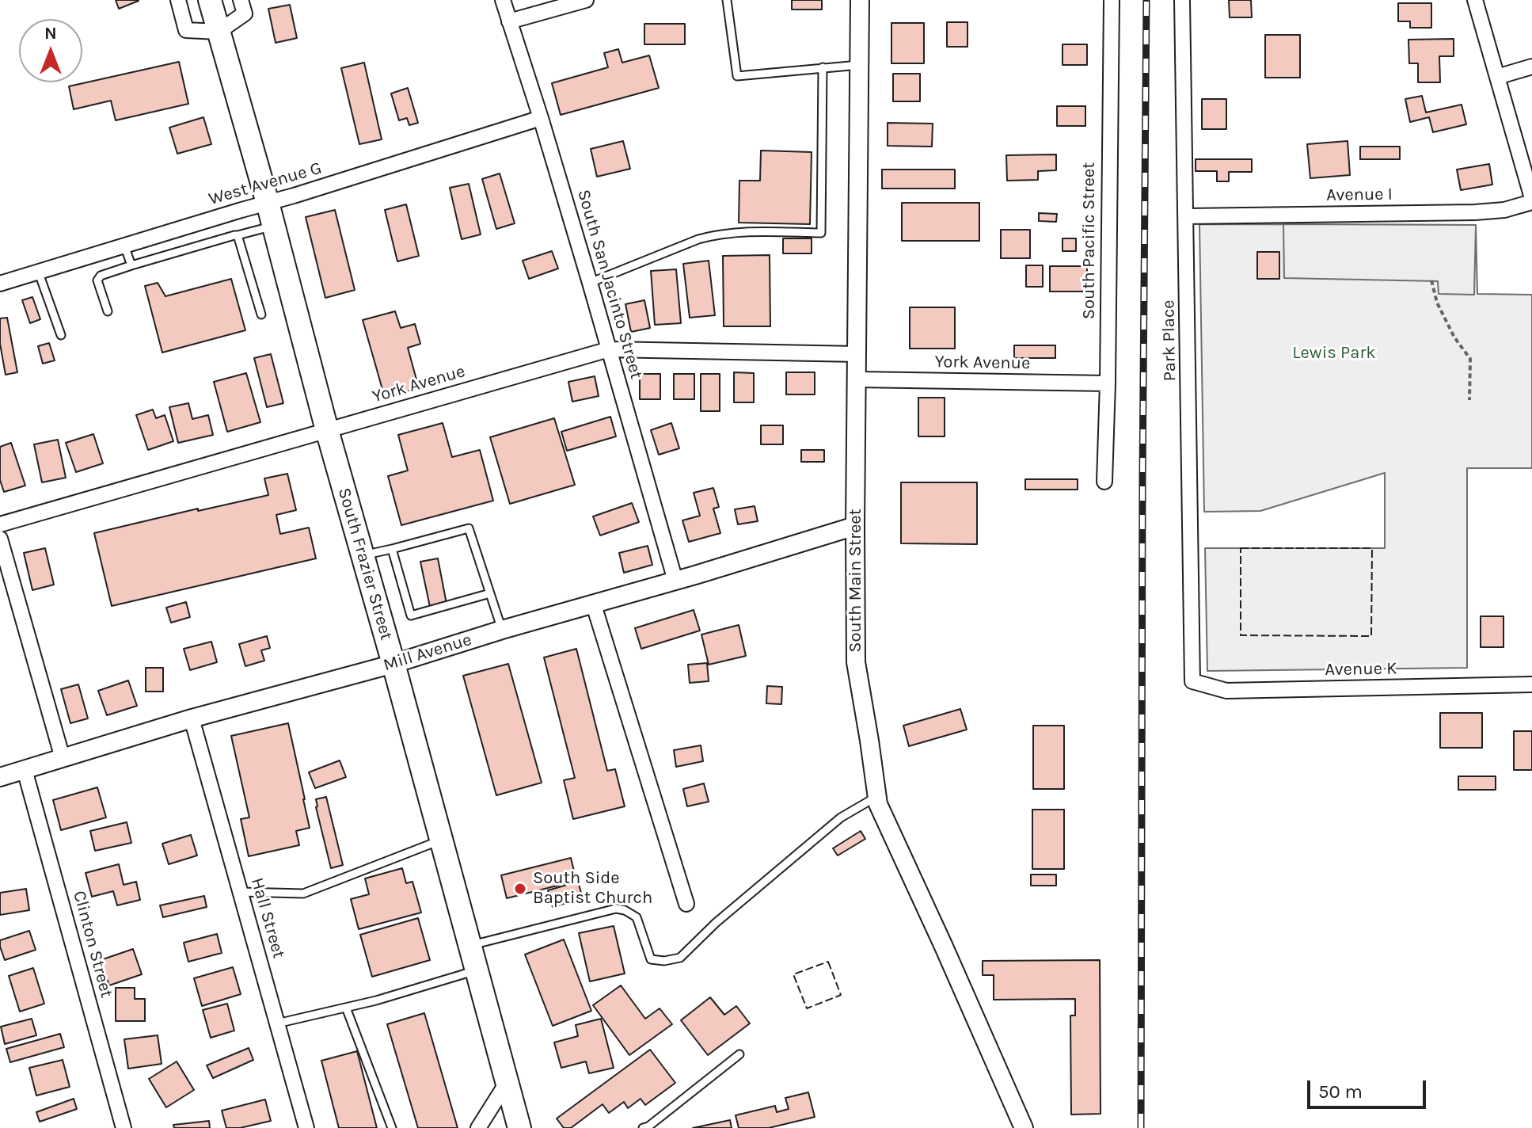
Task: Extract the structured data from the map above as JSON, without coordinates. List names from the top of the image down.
{
  "streets": {
    "main road": ["South Frazier Street"],
    "street": [
      "West Avenue G",
      "Avenue I",
      "South Pacific Street",
      "South San Jacinto Street",
      "Park Place",
      "York Avenue",
      "South Main Street",
      "Mill Avenue",
      "Avenue K",
      "Hall Street",
      "Clinton Street"
    ]
  },
  "crossings": [
    ["West Avenue G", "South San Jacinto Street"],
    ["West Avenue G", "South Frazier Street"],
    ["Avenue I", "Park Place"],
    ["South Pacific Street", "York Avenue"],
    ["South San Jacinto Street", "York Avenue"],
    ["South San Jacinto Street", "Mill Avenue"],
    ["Park Place", "Avenue K"],
    ["York Avenue", "South Frazier Street"],
    ["York Avenue", "South Main Street"],
    ["South Frazier Street", "Mill Avenue"],
    ["South Main Street", "Mill Avenue"],
    ["Mill Avenue", "Hall Street"],
    ["Mill Avenue", "Clinton Street"]
  ],
  "parks": ["Lewis Park"],
  "places": ["South Side Baptist Church"],
  "scale_bar": "50 m",
  "north": "top"
}
